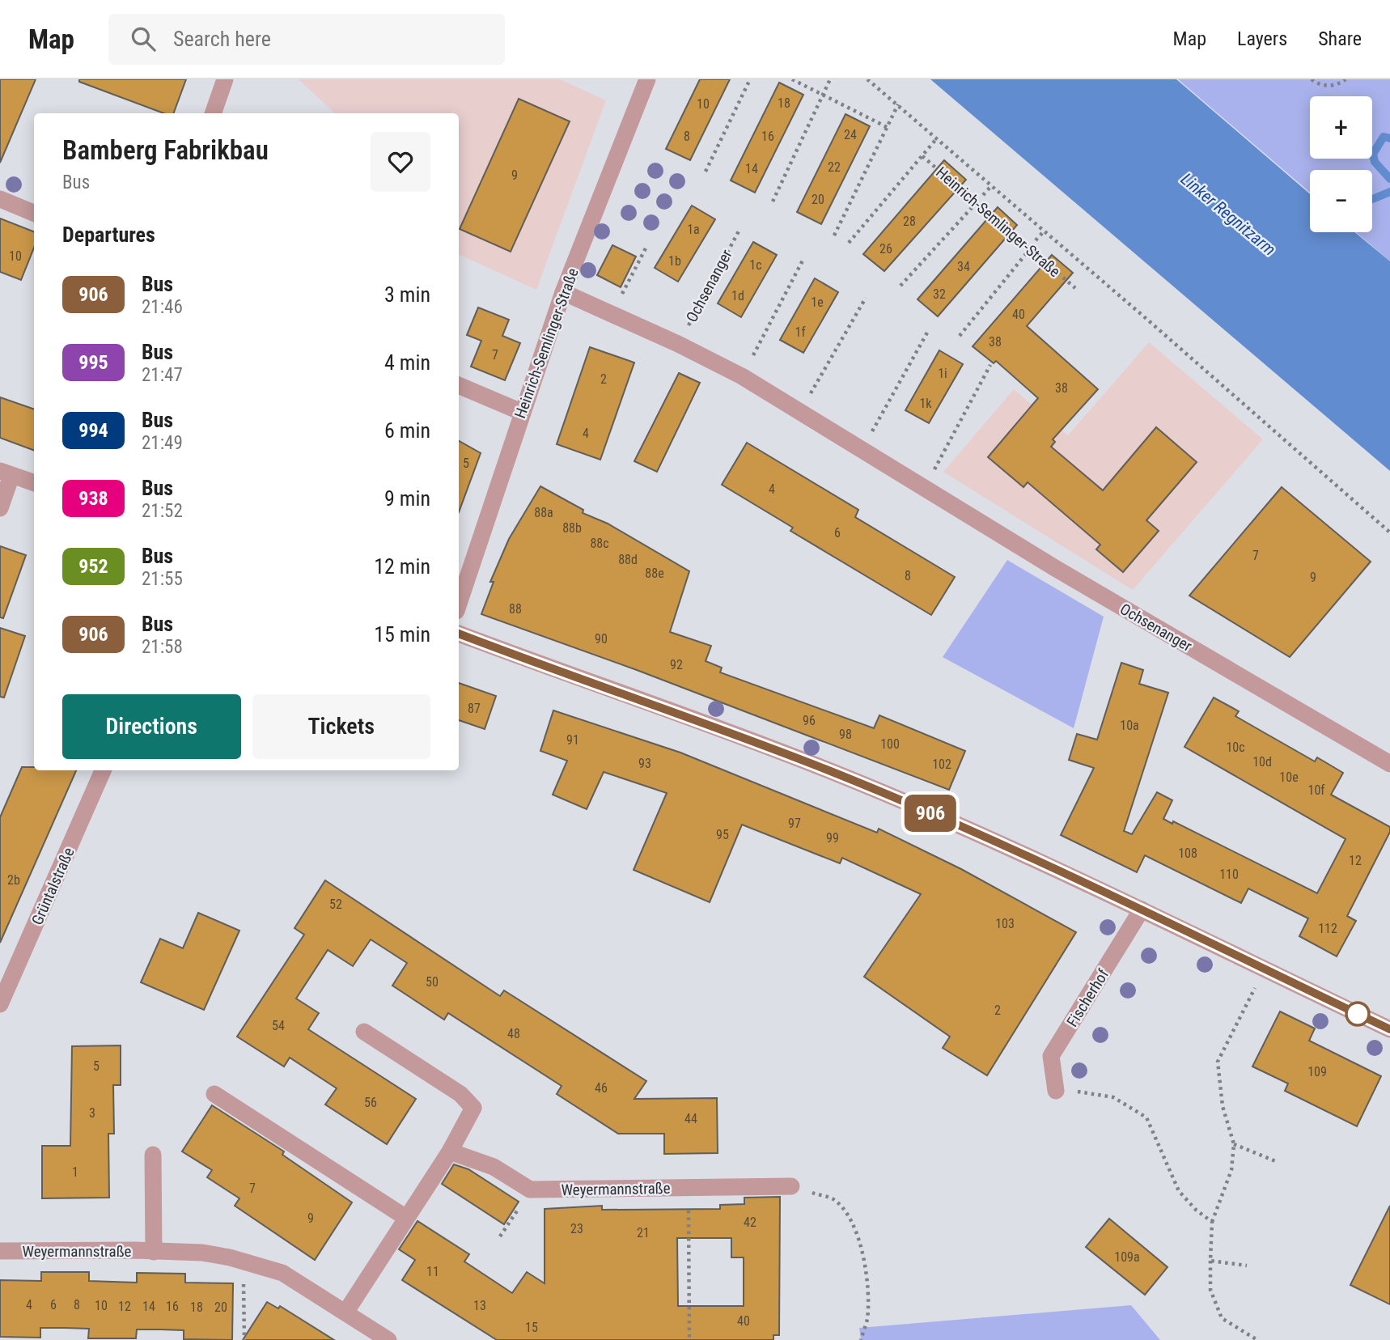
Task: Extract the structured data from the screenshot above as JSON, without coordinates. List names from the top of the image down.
{
  "streets": {
    "street": [
      "Heinrich-Semlinger-Straße",
      "Ochsenanger",
      "Grüntalstraße",
      "Fischerhof",
      "Weyermannstraße"
    ]
  },
  "crossings": [
    ["Heinrich-Semlinger-Straße", "Ochsenanger"]
  ],
  "water": ["Linker Regnitzarm"],
  "lines": ["bus line 906"],
  "house_numbers": [
    "18",
    "10",
    "24",
    "8",
    "16",
    "22",
    "14",
    "9",
    "20",
    "28",
    "1a",
    "26",
    "10",
    "1b",
    "1c",
    "34",
    "32",
    "1d",
    "1e",
    "40",
    "1f",
    "38",
    "7",
    "1i",
    "2",
    "38",
    "1k",
    "4",
    "5",
    "4",
    "88a",
    "88b",
    "6",
    "88c",
    "7",
    "88d",
    "88e",
    "8",
    "9",
    "88",
    "90",
    "92",
    "87",
    "96",
    "10a",
    "98",
    "91",
    "100",
    "10c",
    "10d",
    "93",
    "102",
    "10e",
    "10f",
    "97",
    "95",
    "99",
    "108",
    "12",
    "110",
    "2b",
    "52",
    "103",
    "112",
    "50",
    "2",
    "54",
    "48",
    "5",
    "109",
    "46",
    "56",
    "3",
    "44",
    "1",
    "7",
    "9",
    "42",
    "23",
    "21",
    "109a",
    "11",
    "4",
    "6",
    "8",
    "10",
    "13",
    "12",
    "14",
    "16",
    "18",
    "20",
    "40",
    "15"
  ],
  "page": {
    "header": "Map",
    "search": "Search here",
    "nav": ["Map", "Layers", "Share"],
    "on_map": "906",
    "map_buttons": ["+", "−"],
    "heading": [
      ["Bamberg Fabrikbau", "Bus"],
      "Departures"
    ],
    "list": [
      {
        "mark": "906",
        "name": "Bus",
        "note": "21:46",
        "value": "3 min"
      },
      {
        "mark": "995",
        "name": "Bus",
        "note": "21:47",
        "value": "4 min"
      },
      {
        "mark": "994",
        "name": "Bus",
        "note": "21:49",
        "value": "6 min"
      },
      {
        "mark": "938",
        "name": "Bus",
        "note": "21:52",
        "value": "9 min"
      },
      {
        "mark": "952",
        "name": "Bus",
        "note": "21:55",
        "value": "12 min"
      },
      {
        "mark": "906",
        "name": "Bus",
        "note": "21:58",
        "value": "15 min"
      }
    ],
    "buttons": ["Directions", "Tickets"]
  }
}
